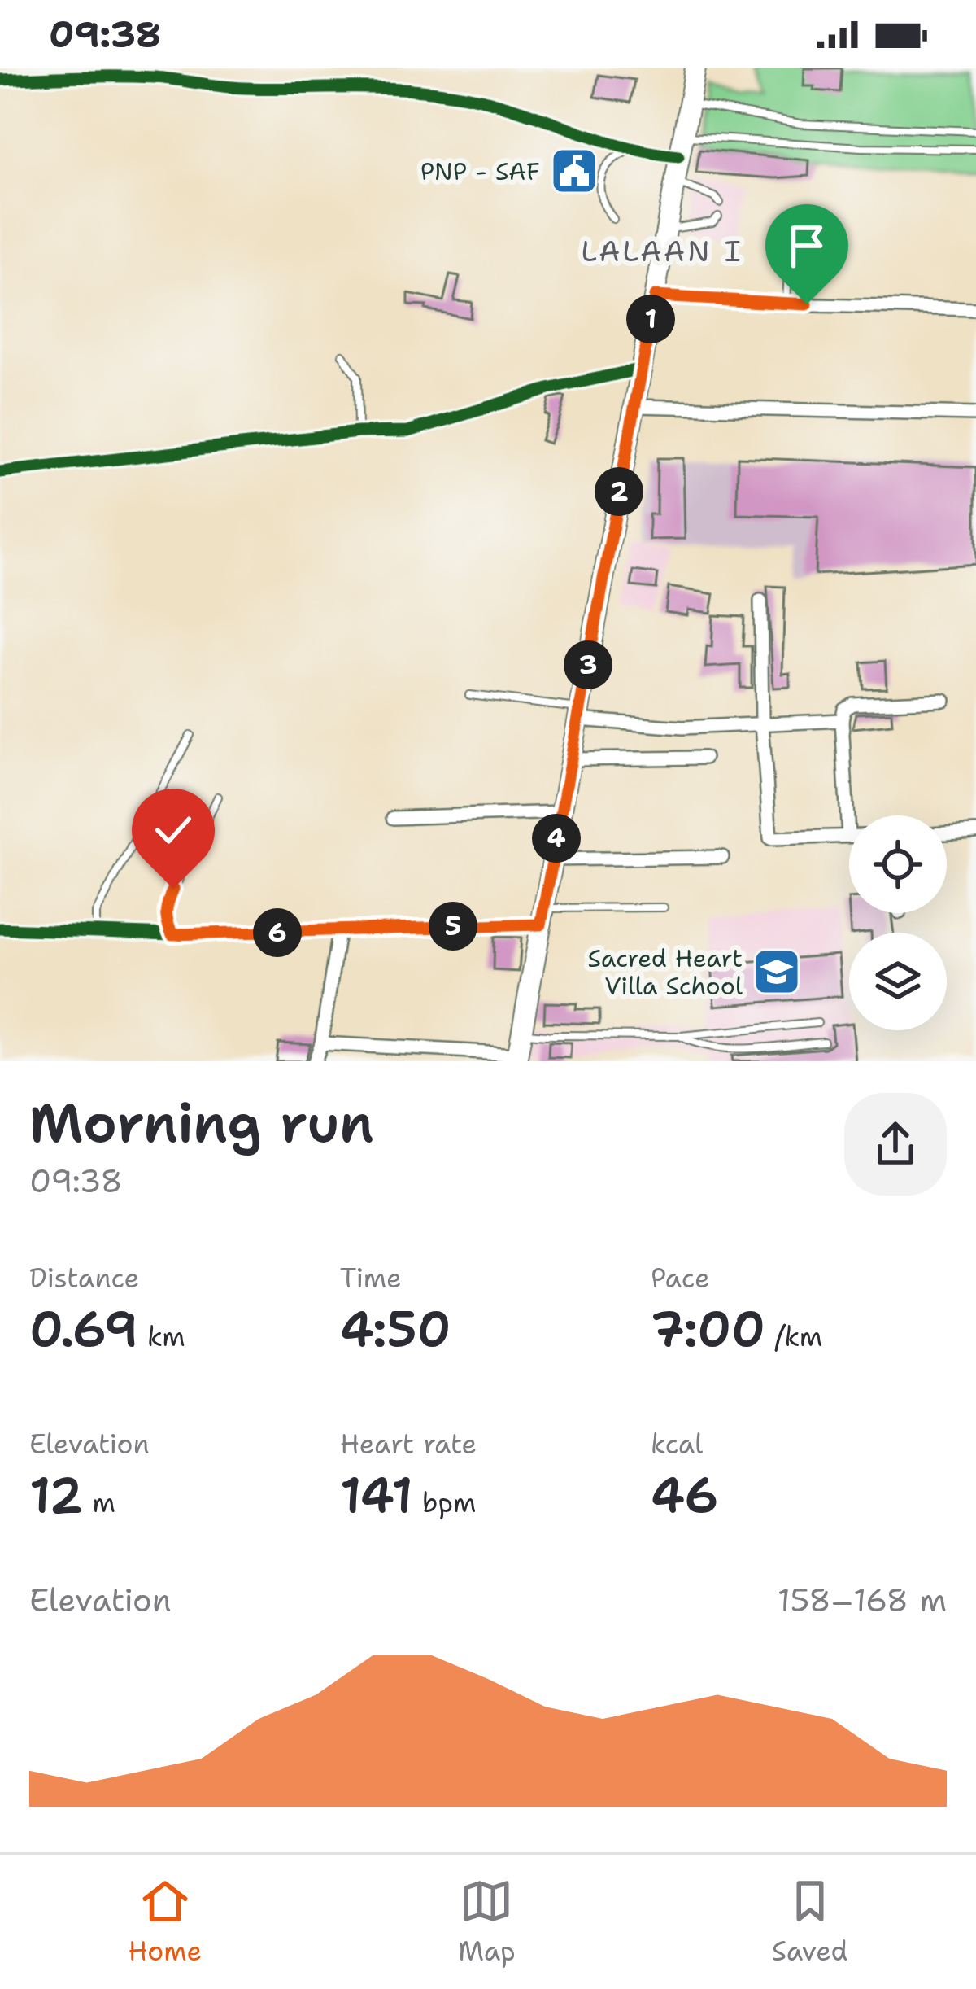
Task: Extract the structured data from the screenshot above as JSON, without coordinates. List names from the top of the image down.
{
  "districts": ["LALAAN I"],
  "places": {
    "public building": ["PNP - SAF"],
    "school or university": ["Sacred Heart Villa School"]
  },
  "page": {
    "status": "09:38",
    "pins": [
      "1",
      "2",
      "3",
      "4",
      "5",
      "6"
    ],
    "heading": ["Morning run", "09:38"],
    "stats": [
      ["Distance", "0.69 km"],
      ["Time", "4:50"],
      ["Pace", "7:00 /km"],
      ["Elevation", "12 m"],
      ["Heart rate", "141 bpm"],
      ["kcal", "46"]
    ],
    "chart": ["Elevation", "158–168 m"],
    "tabs": ["Home", "Map", "Saved"]
  }
}
